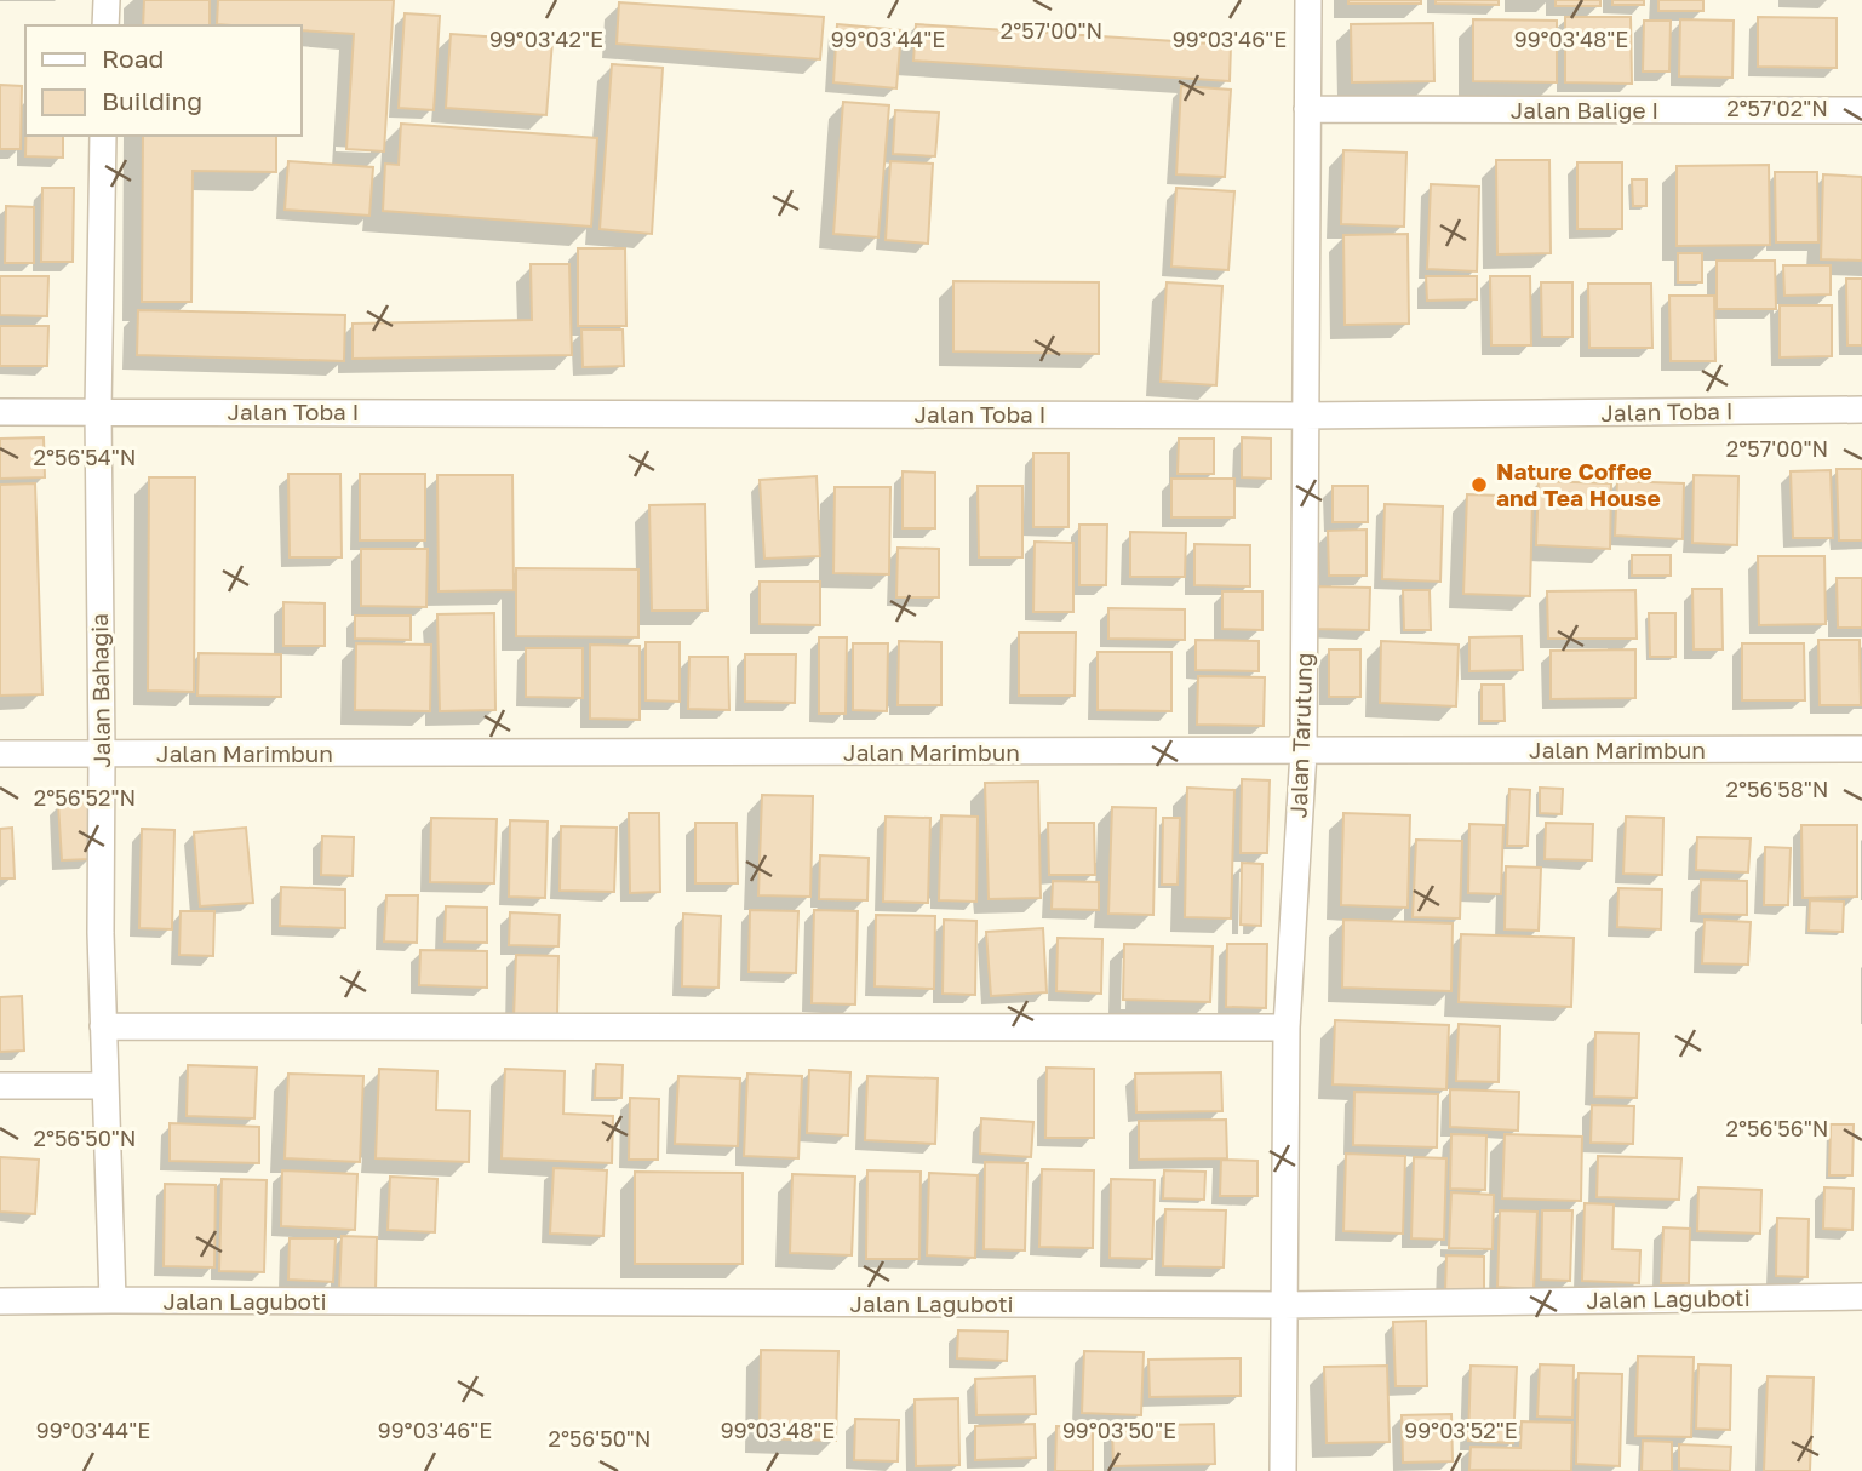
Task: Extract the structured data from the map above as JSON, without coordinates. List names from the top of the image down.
{
  "streets": {
    "street": [
      "Jalan Balige I",
      "Jalan Toba I",
      "Jalan Bahagia",
      "Jalan Tarutung",
      "Jalan Marimbun",
      "Jalan Laguboti"
    ]
  },
  "crossings": [
    ["Jalan Balige I", "Jalan Tarutung"],
    ["Jalan Toba I", "Jalan Bahagia"],
    ["Jalan Toba I", "Jalan Tarutung"],
    ["Jalan Bahagia", "Jalan Marimbun"],
    ["Jalan Bahagia", "Jalan Laguboti"],
    ["Jalan Tarutung", "Jalan Marimbun"],
    ["Jalan Tarutung", "Jalan Laguboti"]
  ],
  "places": ["Nature Coffee and Tea House"],
  "legend": ["Road", "Building"],
  "coordinates": [
    "2°57'00\"N",
    "99°03'42\"E",
    "99°03'44\"E",
    "99°03'46\"E",
    "99°03'48\"E",
    "2°57'02\"N",
    "2°56'54\"N",
    "2°56'58\"N",
    "2°56'52\"N",
    "2°56'56\"N",
    "2°56'50\"N",
    "99°03'50\"E",
    "99°03'52\"E"
  ]
}
